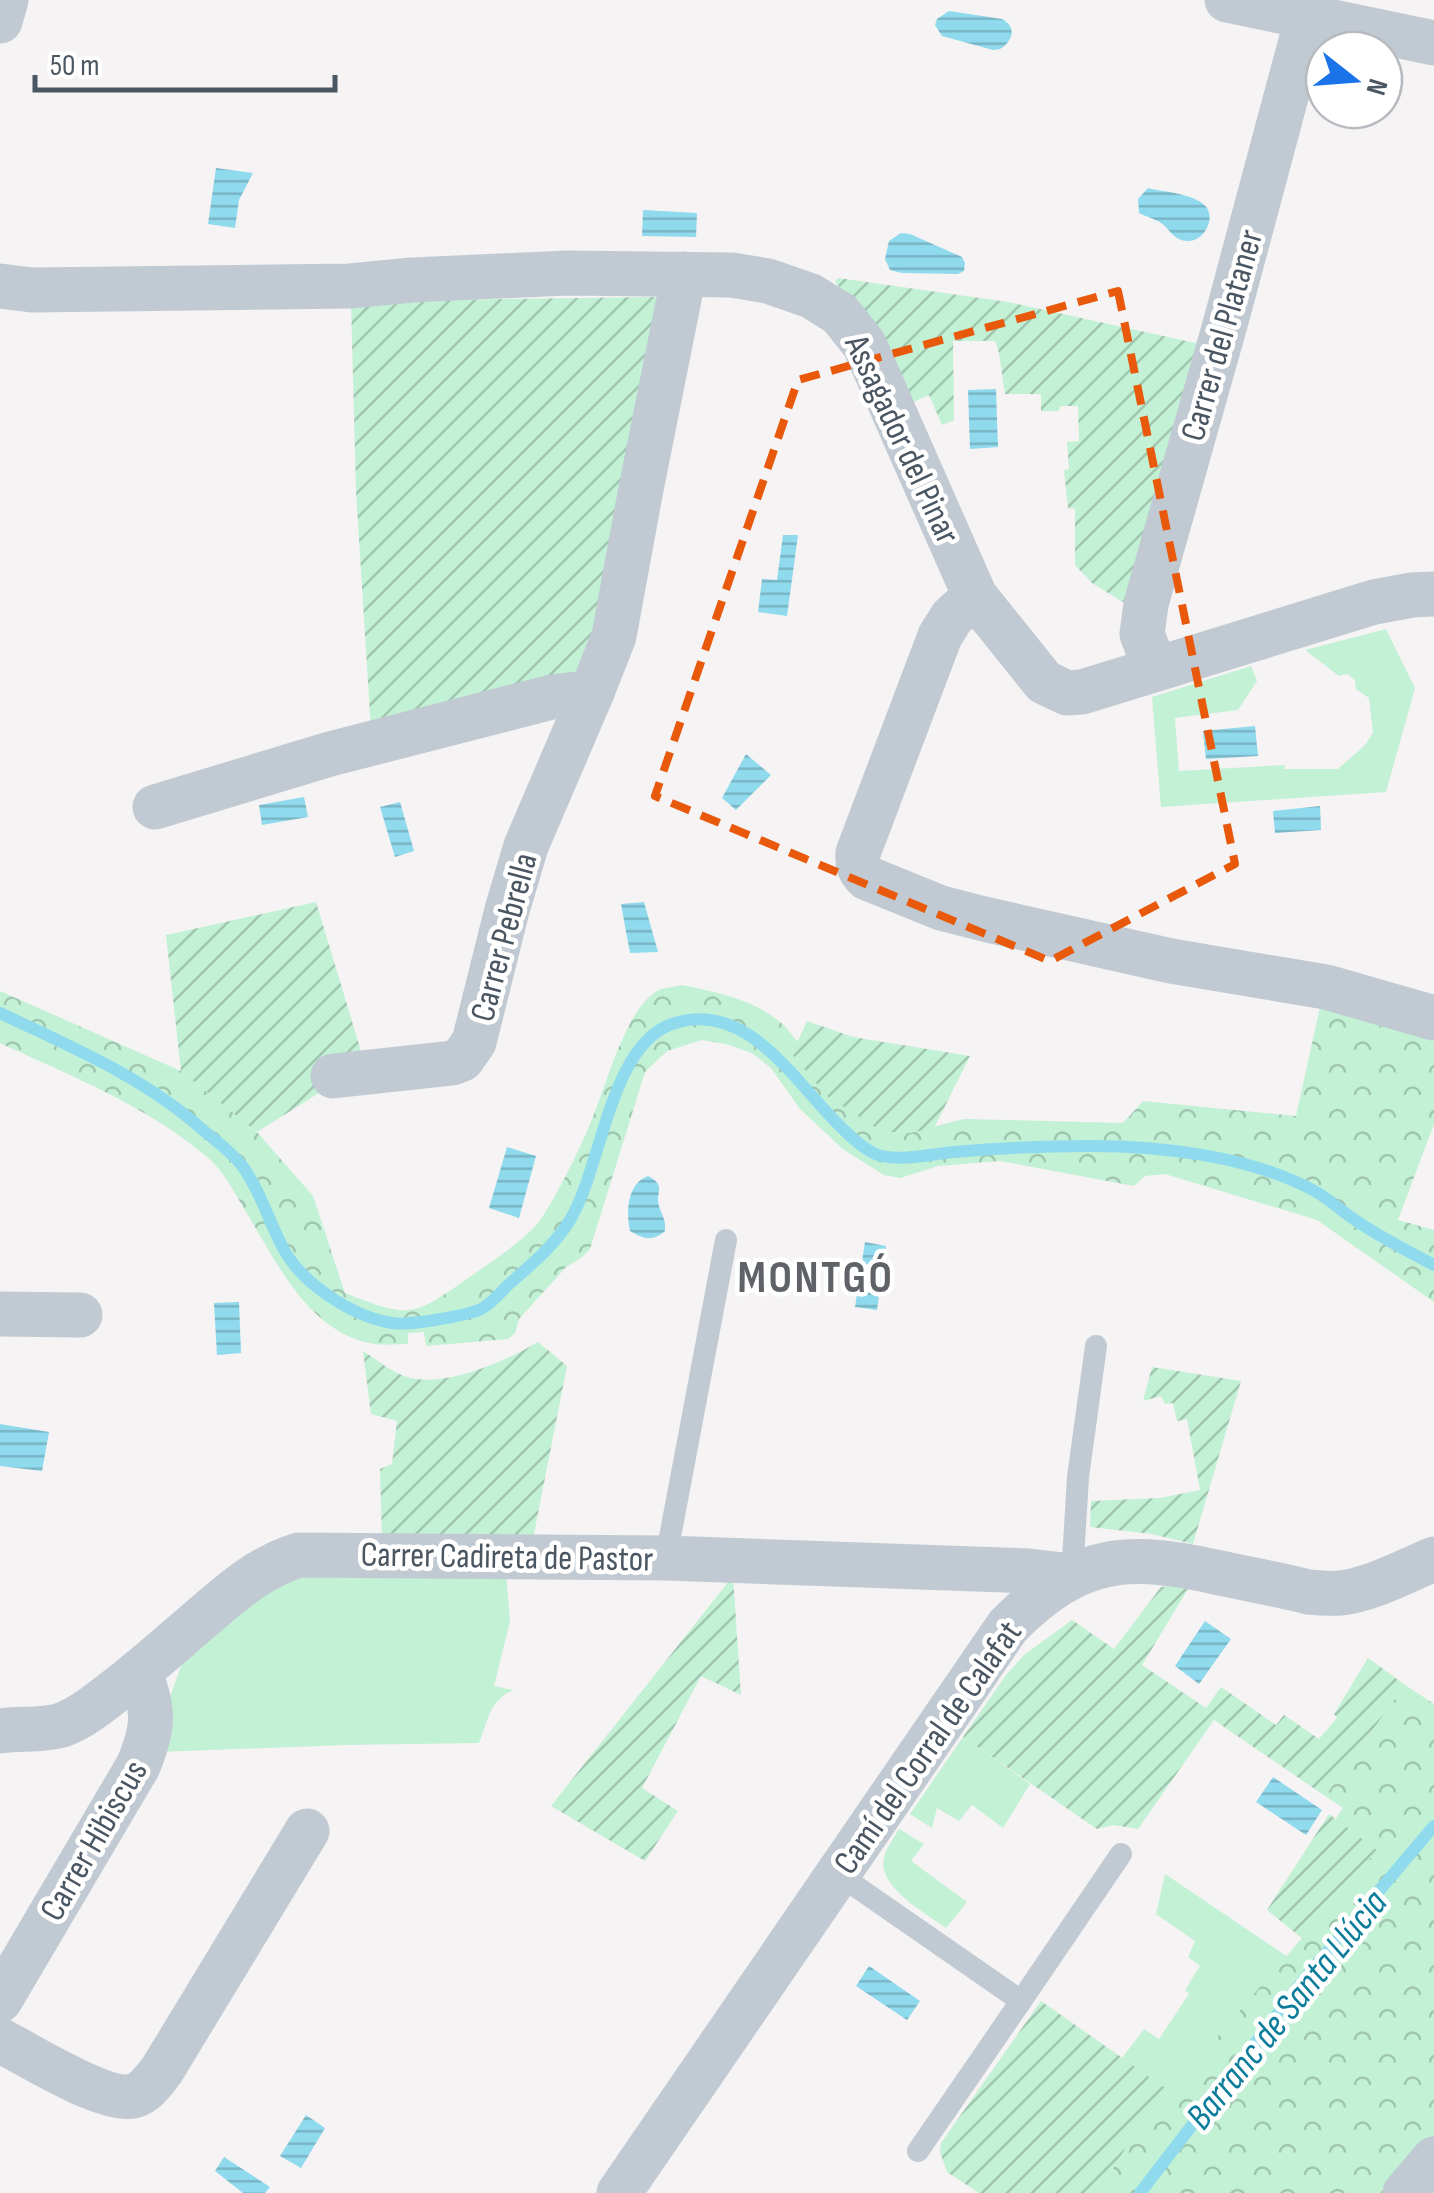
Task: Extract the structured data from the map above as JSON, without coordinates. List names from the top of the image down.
{
  "streets": {
    "street": [
      "Carrer del Plataner",
      "Assagador del Pinar",
      "Carrer Pebrella",
      "Carrer Cadireta de Pastor",
      "Camí del Corral de Calafat",
      "Carrer Hibiscus"
    ]
  },
  "crossings": [
    ["Carrer del Plataner", "Assagador del Pinar"],
    ["Assagador del Pinar", "Carrer Pebrella"],
    ["Carrer Cadireta de Pastor", "Camí del Corral de Calafat"],
    ["Carrer Cadireta de Pastor", "Carrer Hibiscus"]
  ],
  "districts": ["MONTGÓ"],
  "water": ["Barranc de Santa Llúcia"],
  "scale_bar": "50 m",
  "north": "right"
}
